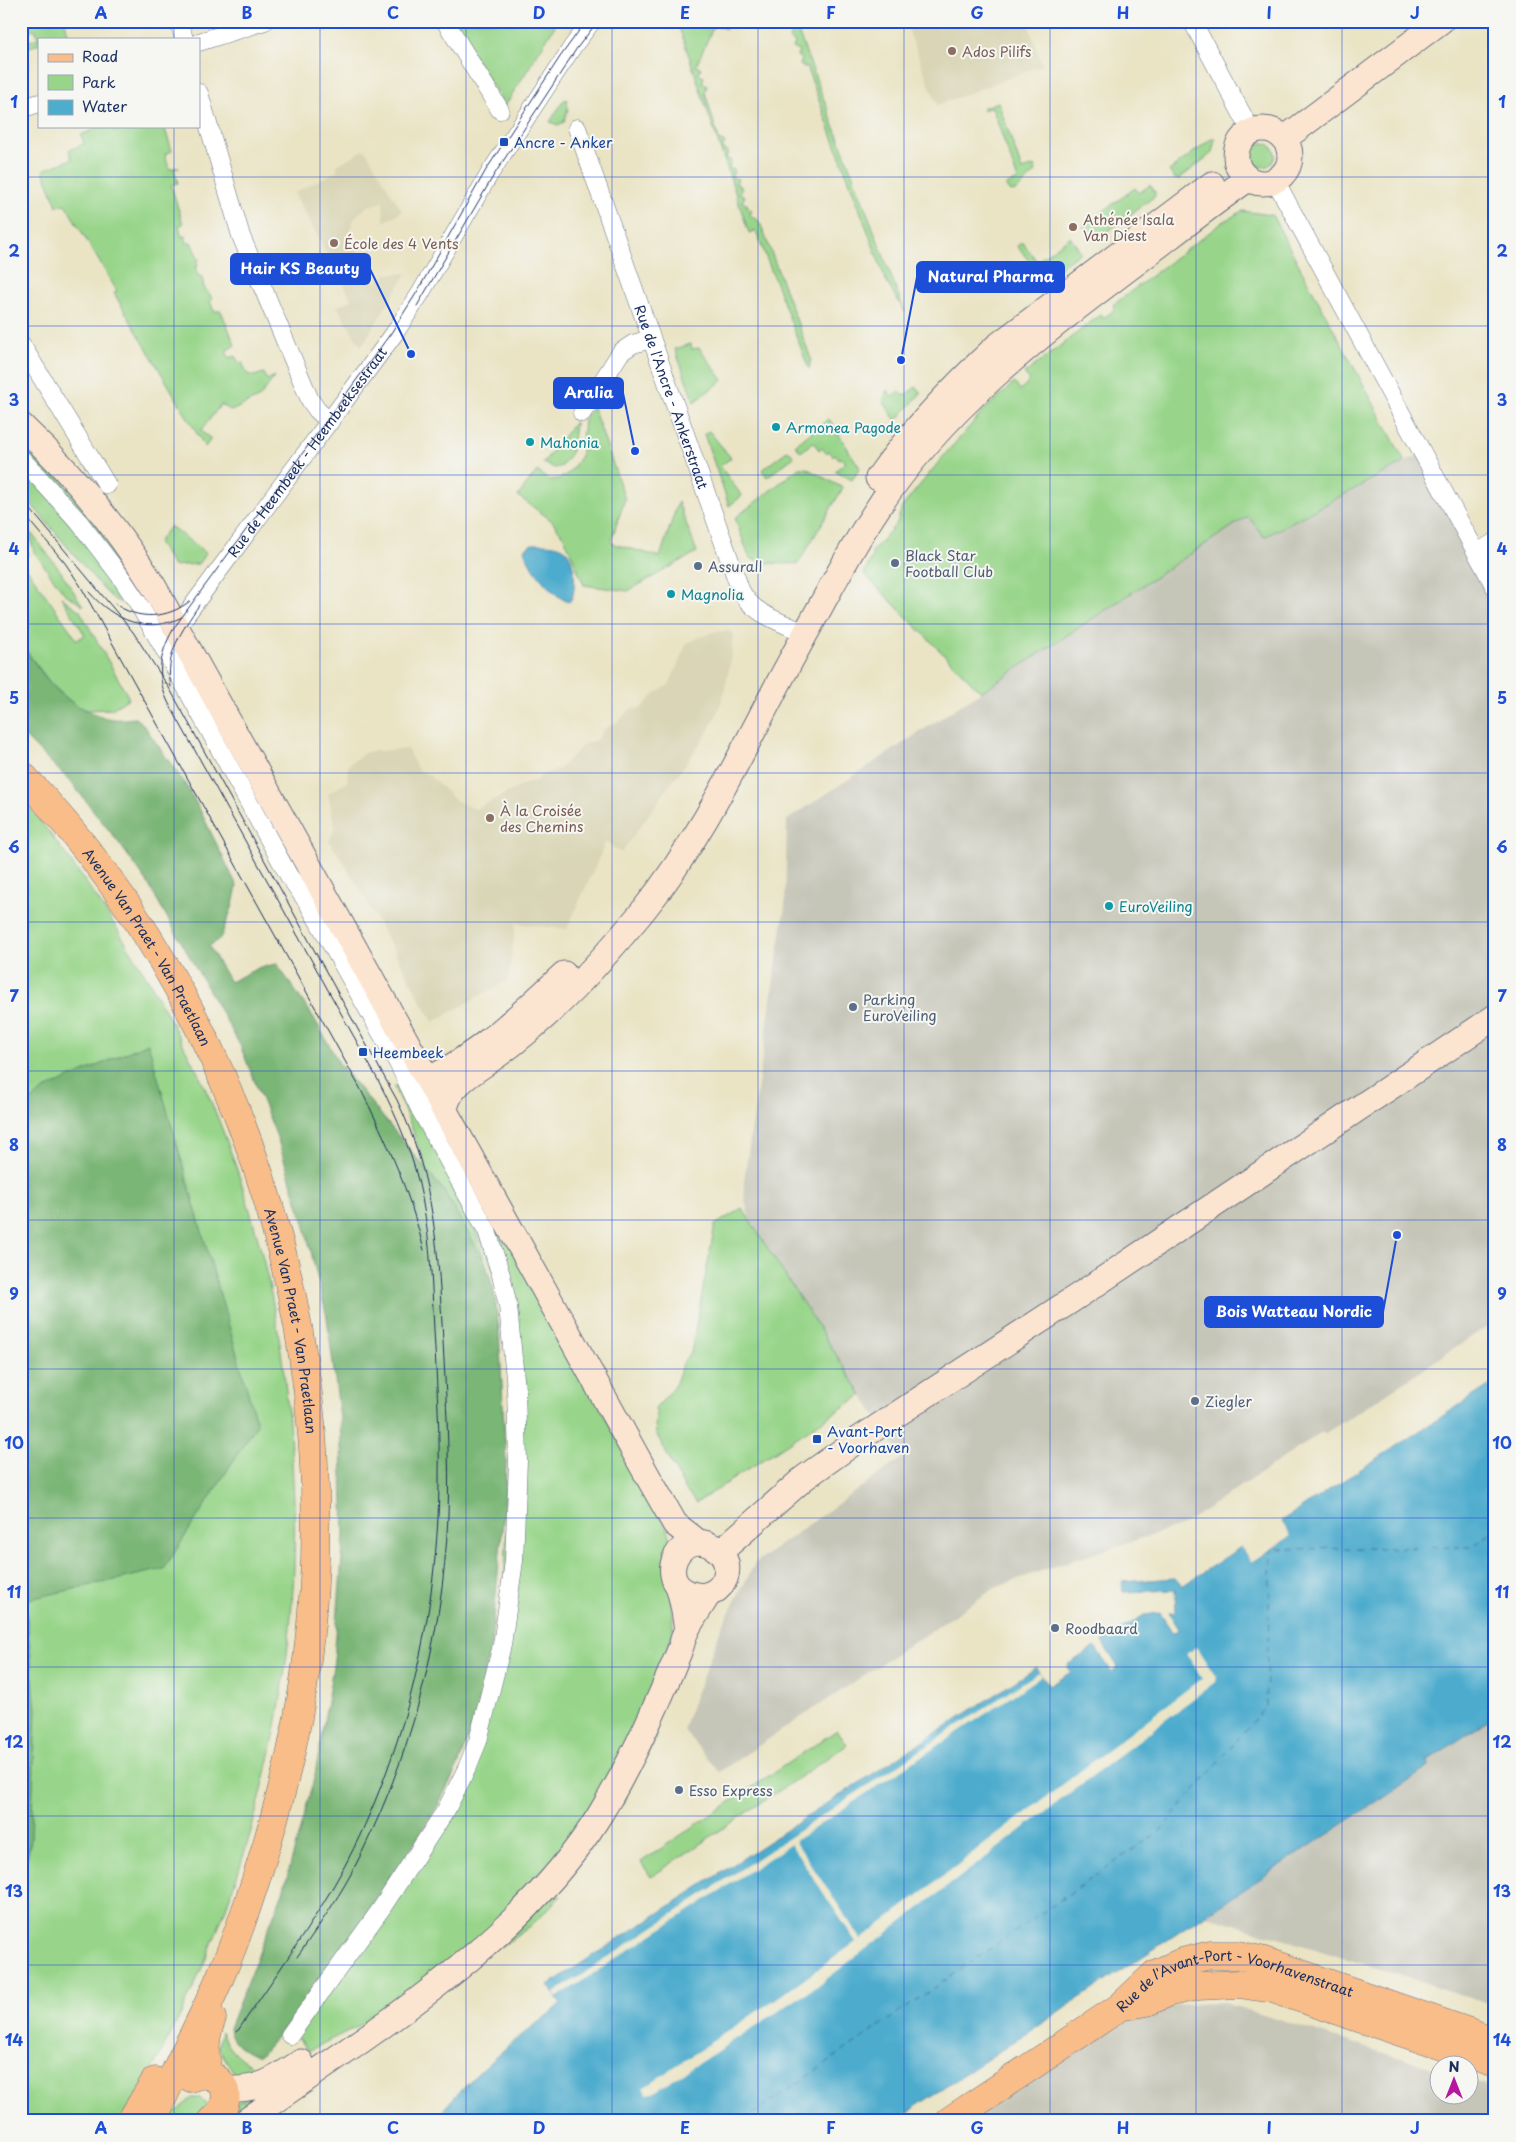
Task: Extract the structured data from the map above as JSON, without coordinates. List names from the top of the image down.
{
  "streets": {
    "main road": ["Avenue Van Praet - Van Praetlaan", "Rue de l'Avant-Port - Voorhavenstraat"],
    "street": ["Rue de l'Ancre - Ankerstraat", "Rue de Heembeek - Heembeeksestraat"]
  },
  "places": {
    "other": [
      "Ados Pilifs",
      "Athénée Isala Van Diest",
      "École des 4 Vents",
      "Hair KS Beauty",
      "Natural Pharma",
      "Armonea Pagode",
      "Mahonia",
      "Aralia",
      "Black Star Football Club",
      "Assurall",
      "Magnolia",
      "À la Croisée des Chemins",
      "EuroVeiling",
      "Parking EuroVeiling",
      "Bois Watteau Nordic",
      "Ziegler",
      "Roodbaard",
      "Esso Express"
    ],
    "transit": ["Ancre - Anker", "Heembeek", "Avant-Port - Voorhaven"]
  },
  "legend": ["Road", "Park", "Water"],
  "north": "top",
  "grid": {
    "columns": [
      "A",
      "B",
      "C",
      "D",
      "E",
      "F",
      "G",
      "H",
      "I",
      "J"
    ],
    "rows": [
      "1",
      "2",
      "3",
      "4",
      "5",
      "6",
      "7",
      "8",
      "9",
      "10",
      "11",
      "12",
      "13",
      "14"
    ]
  }
}
